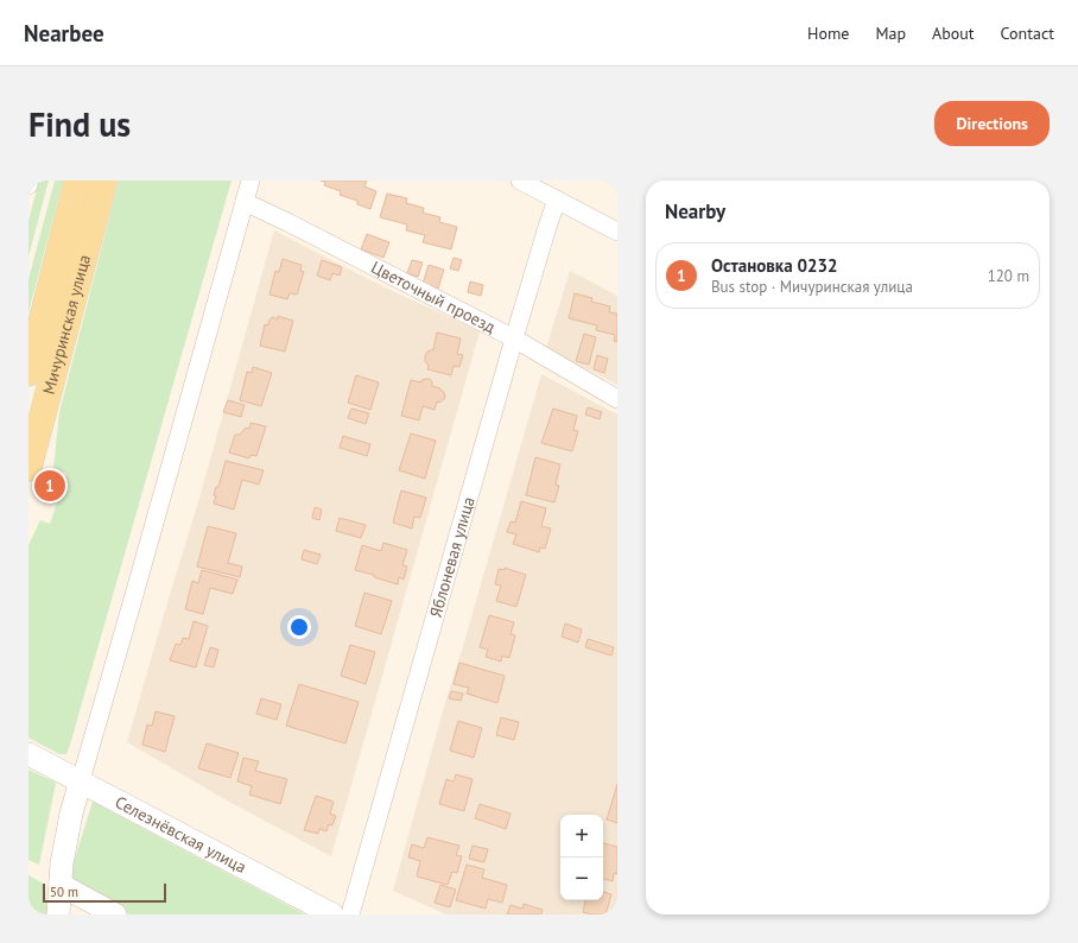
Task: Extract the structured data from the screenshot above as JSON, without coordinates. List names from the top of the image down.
{
  "streets": {
    "main road": ["Мичуринская улица"],
    "street": ["Цветочный проезд", "Яблоневая улица", "Селезнёвская улица"]
  },
  "crossings": [
    ["Цветочный проезд", "Яблоневая улица"]
  ],
  "scale_bar": "50 m",
  "page": {
    "header": "Nearbee",
    "nav": [
      "Home",
      "Map",
      "About",
      "Contact"
    ],
    "buttons": "Directions",
    "title": "Find us",
    "heading": "Nearby",
    "list": [
      {
        "mark": "1",
        "name": "Остановка 0232",
        "note": "Bus stop · Мичуринская улица",
        "value": "120 m"
      }
    ],
    "pins": "1",
    "map_buttons": ["+", "−"],
    "scale": "50 m"
  }
}
